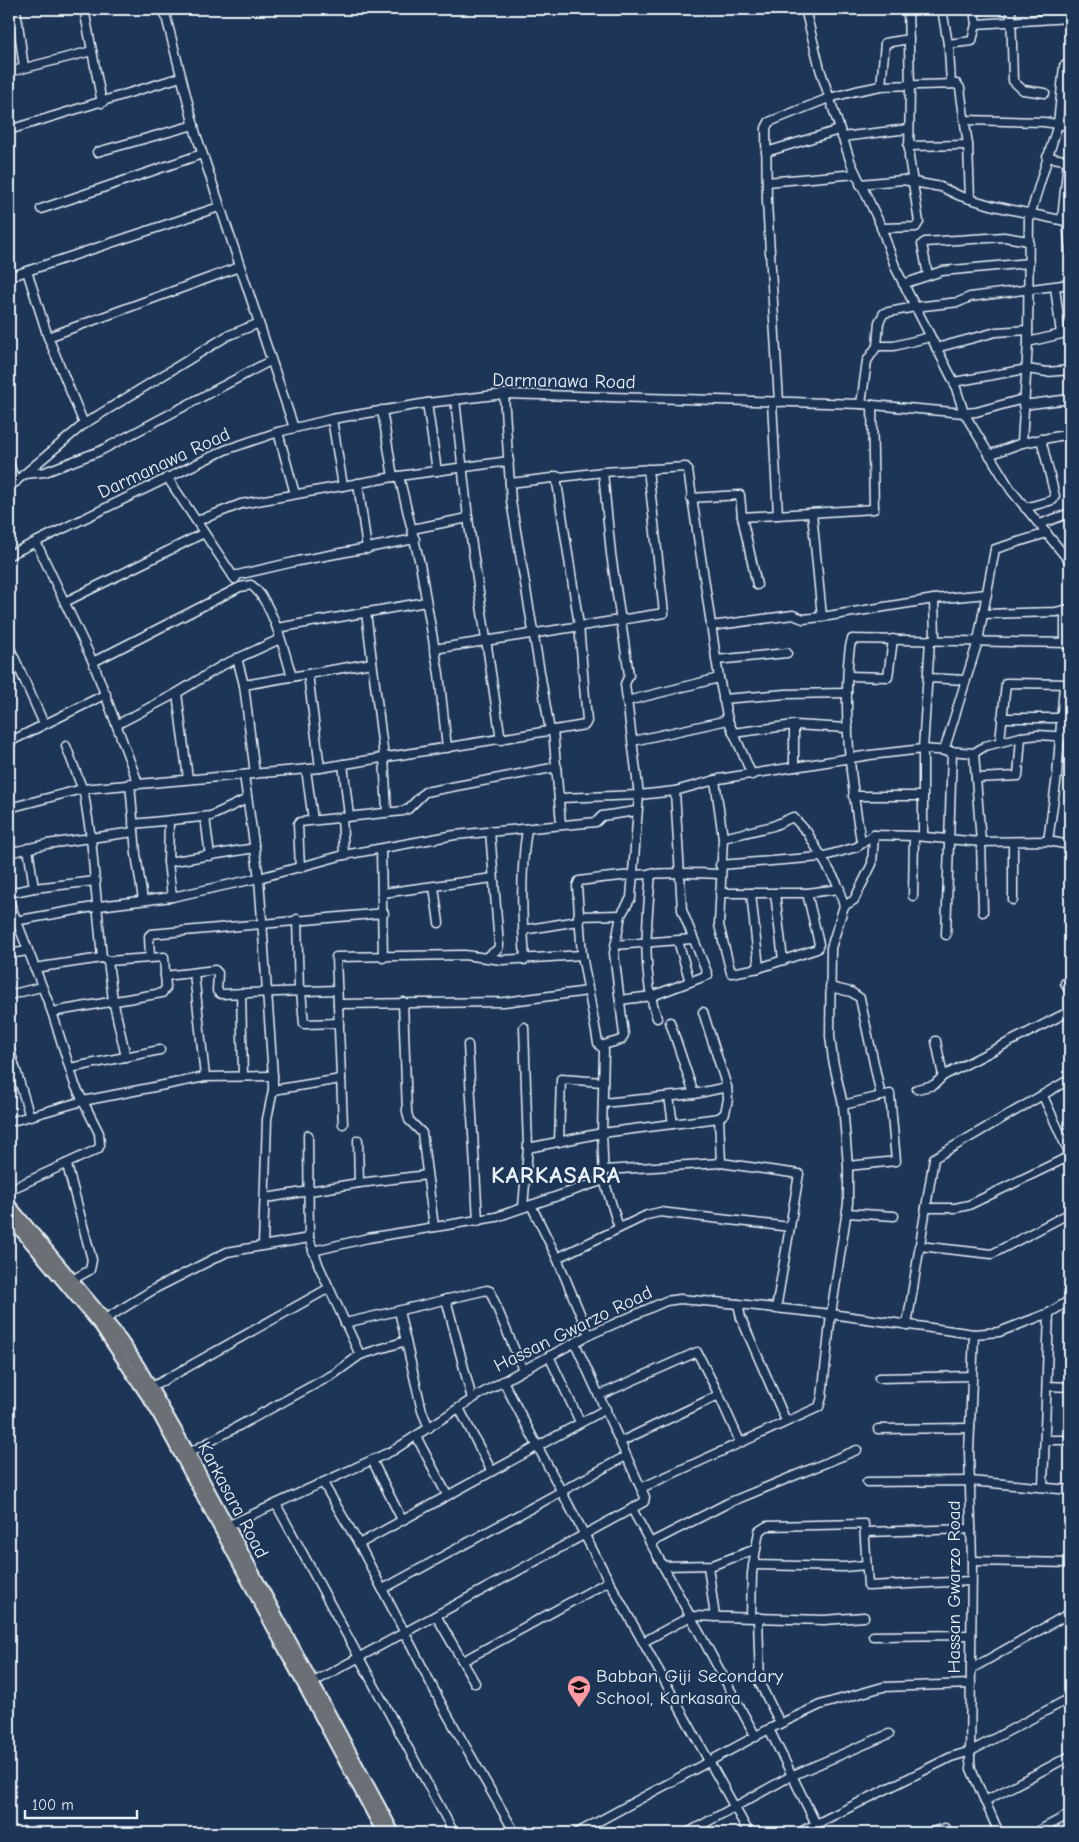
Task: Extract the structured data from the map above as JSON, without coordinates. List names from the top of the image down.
{
  "streets": {
    "main road": ["Karkasara Road"],
    "street": ["Darmanawa Road", "Hassan Gwarzo Road"]
  },
  "crossings": [
    ["Hassan Gwarzo Road", "Karkasara Road"]
  ],
  "districts": ["KARKASARA"],
  "places": {
    "school or university": ["Babban Giji Secondary School, Karkasara"]
  },
  "scale_bar": "100 m"
}
